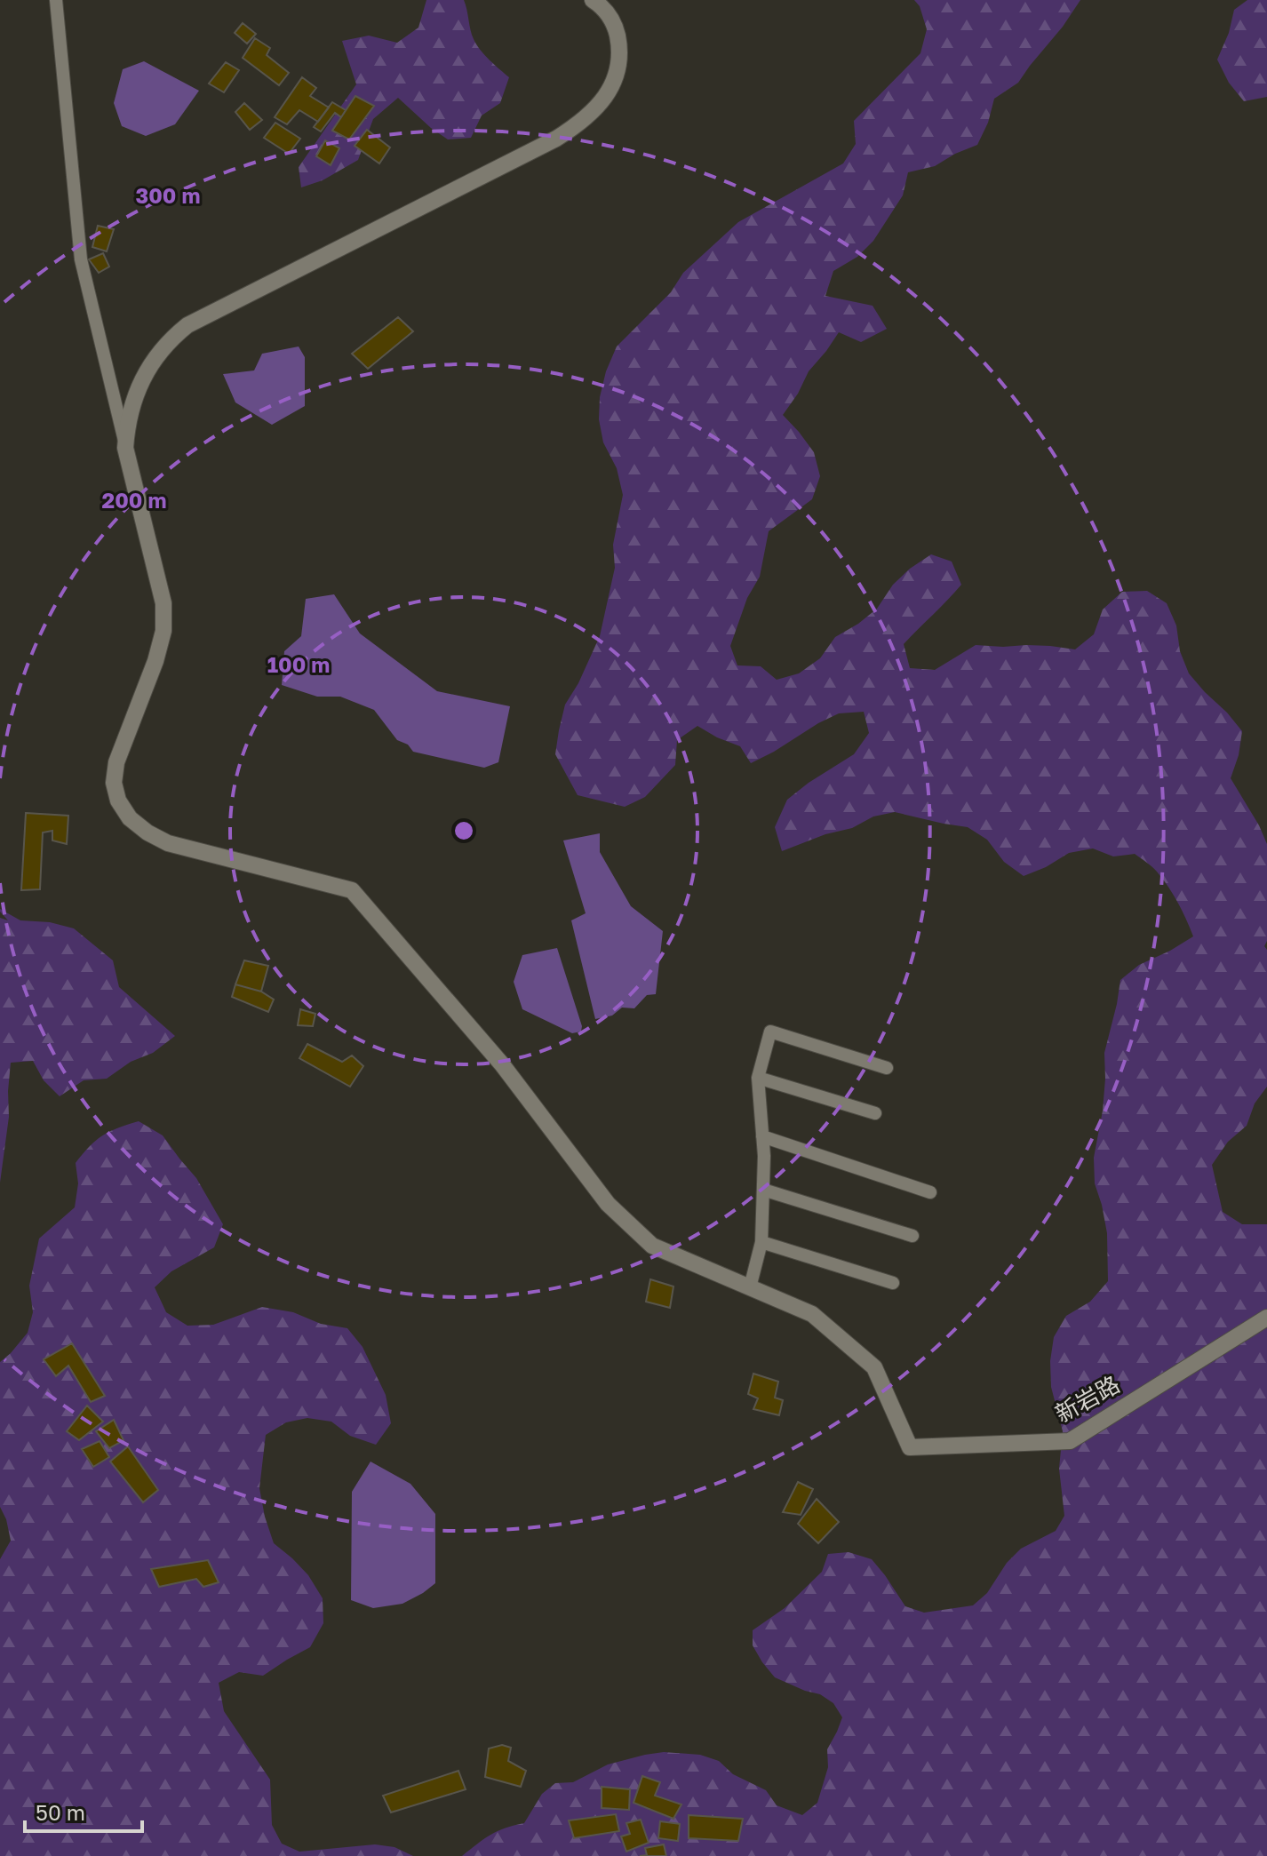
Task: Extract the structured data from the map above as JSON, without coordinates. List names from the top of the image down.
{
  "streets": {
    "street": ["新岩路"]
  },
  "scale_bar": "50 m",
  "rings": ["300 m", "200 m", "100 m"]
}
